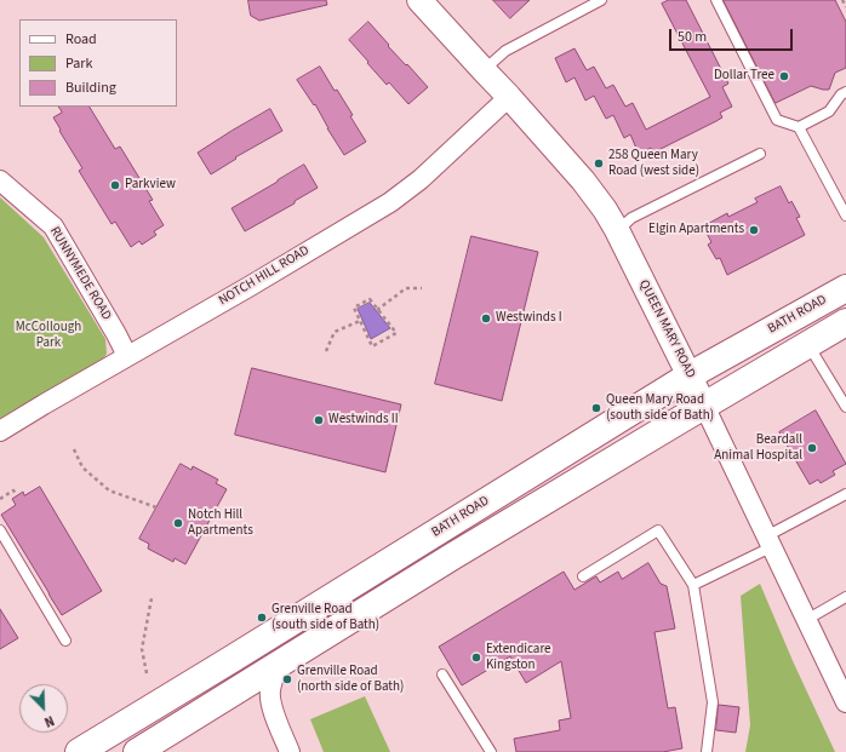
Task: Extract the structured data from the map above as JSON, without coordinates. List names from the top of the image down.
{
  "streets": {
    "main road": ["BATH ROAD"],
    "street": ["RUNNYMEDE ROAD", "NOTCH HILL ROAD", "QUEEN MARY ROAD"]
  },
  "crossings": [
    ["RUNNYMEDE ROAD", "NOTCH HILL ROAD"],
    ["NOTCH HILL ROAD", "QUEEN MARY ROAD"],
    ["BATH ROAD", "QUEEN MARY ROAD"]
  ],
  "parks": ["McCollough Park"],
  "places": [
    "Dollar Tree",
    "258 Queen Mary Road (west side)",
    "Parkview",
    "Elgin Apartments",
    "Westwinds I",
    "Queen Mary Road (south side of Bath)",
    "Westwinds II",
    "Beardall Animal Hospital",
    "Notch Hill Apartments",
    "Grenville Road (south side of Bath)",
    "Extendicare Kingston",
    "Grenville Road (north side of Bath)"
  ],
  "legend": ["Road", "Park", "Building"],
  "scale_bar": "50 m",
  "north": "bottom right"
}
